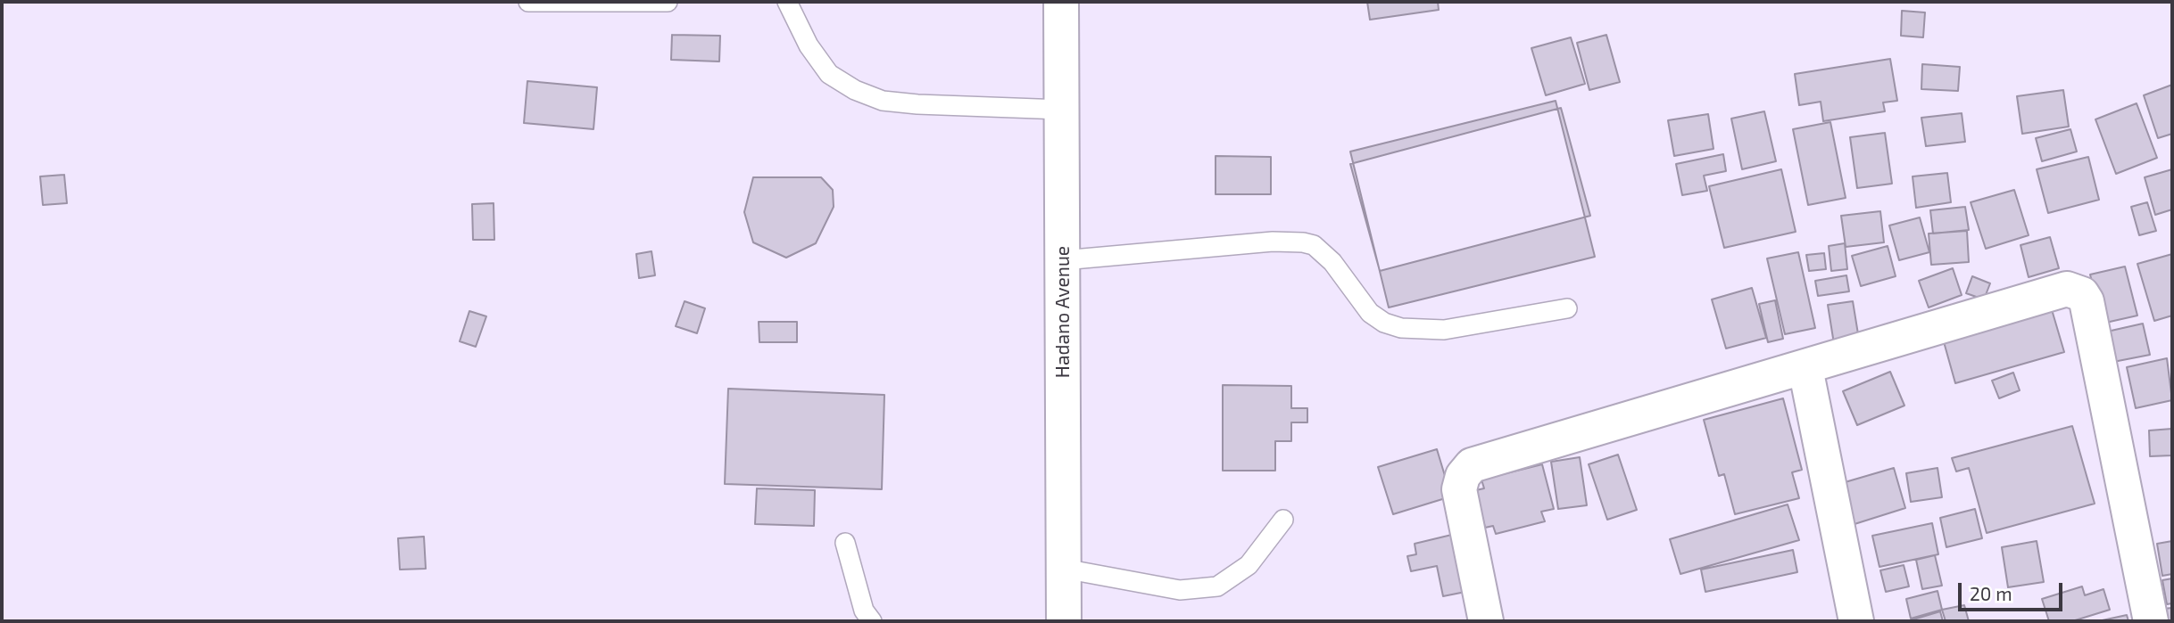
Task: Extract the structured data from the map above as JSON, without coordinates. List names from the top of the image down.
{
  "streets": {
    "street": ["Hadano Avenue"]
  },
  "scale_bar": "20 m"
}
